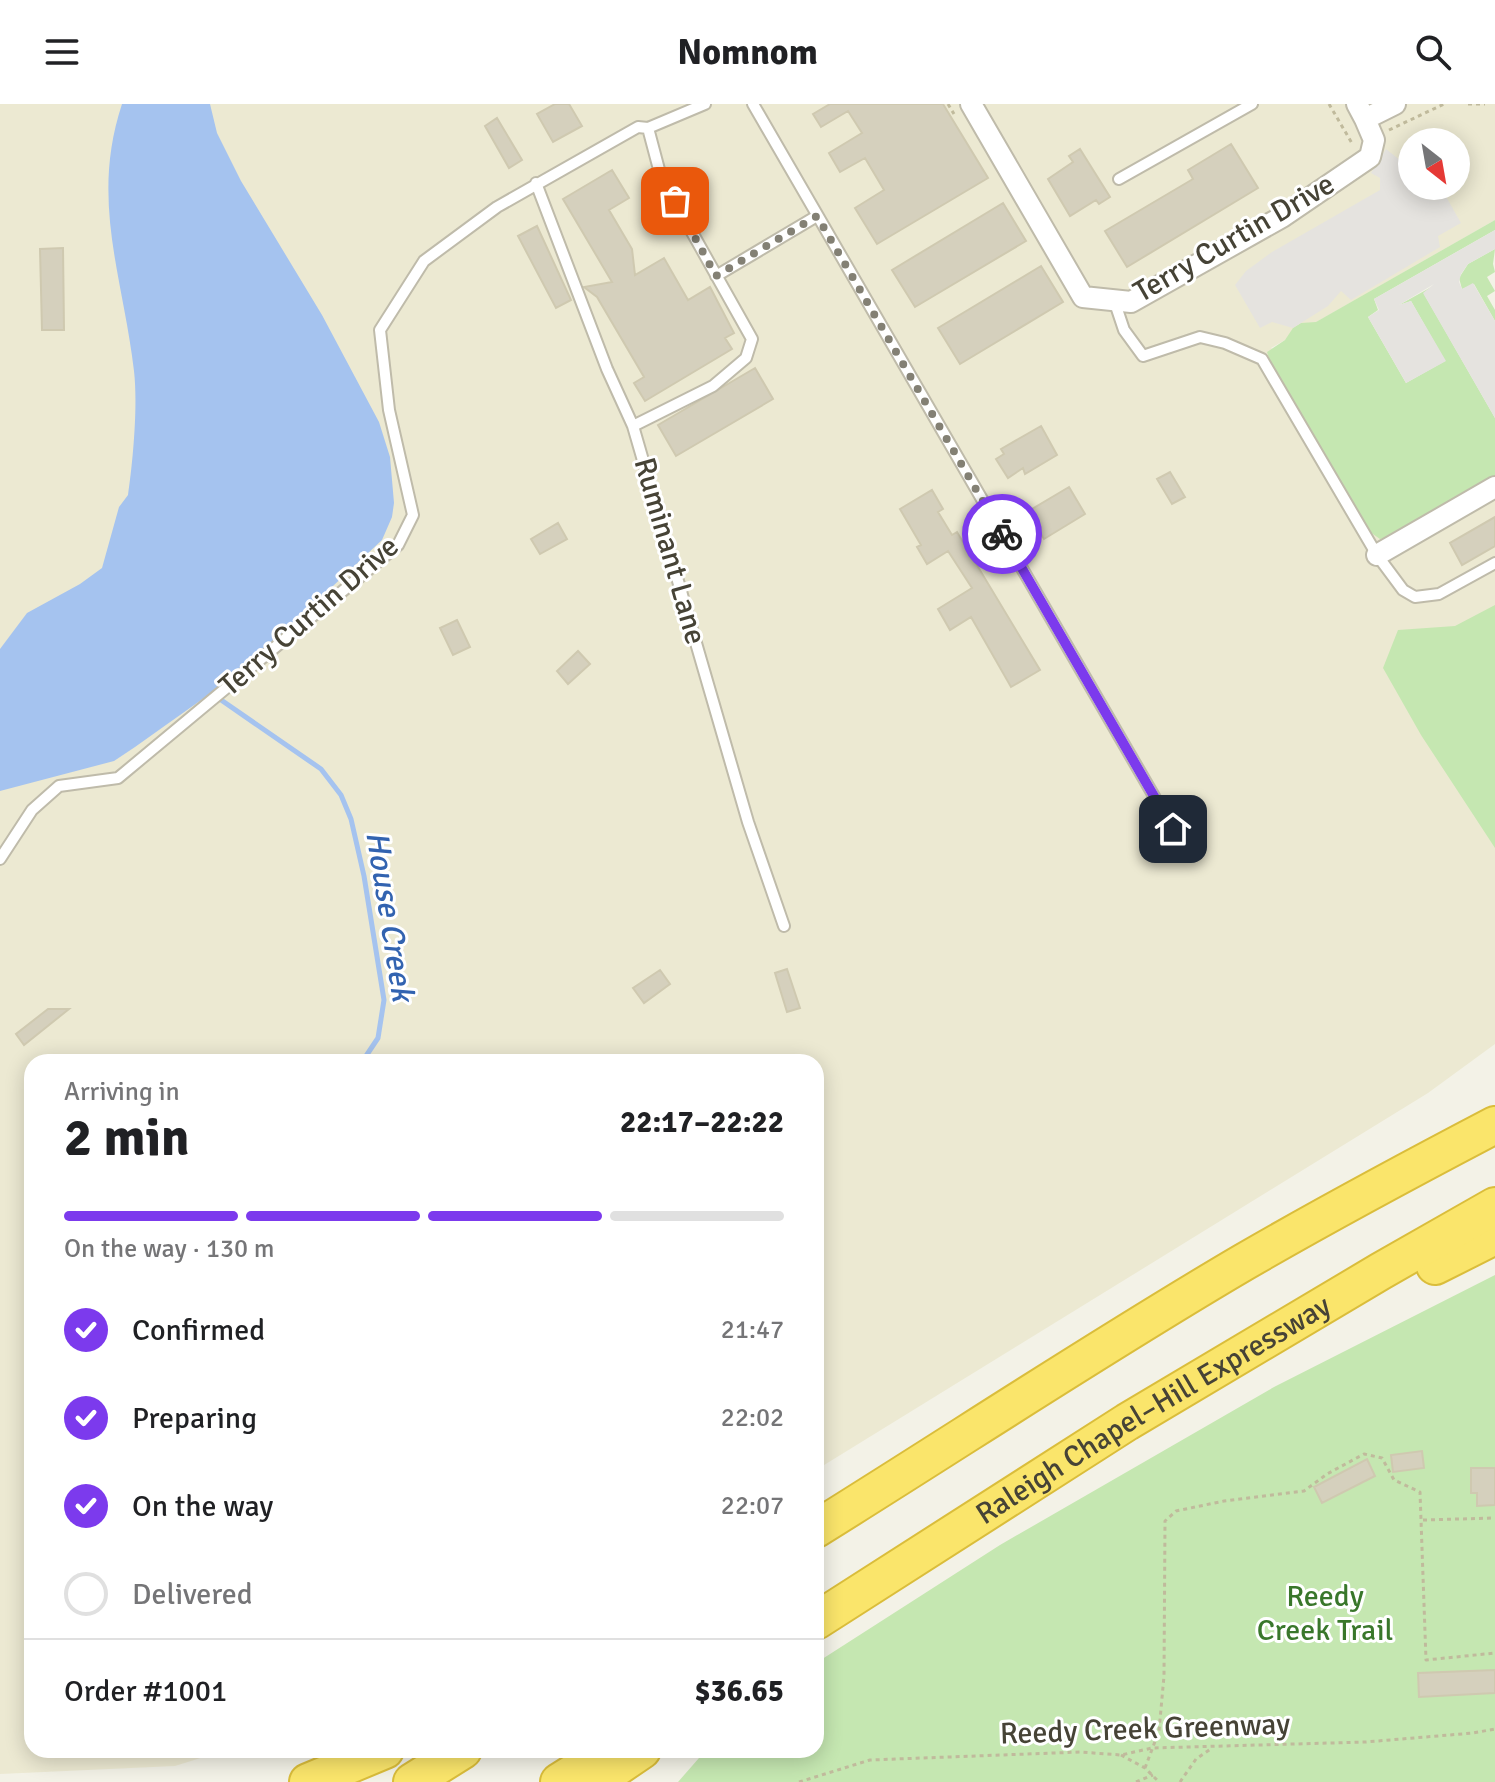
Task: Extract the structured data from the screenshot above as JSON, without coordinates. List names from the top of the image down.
{
  "streets": {
    "highway": ["Raleigh Chapel–Hill Expressway"],
    "street": ["Terry Curtin Drive"],
    "lane": ["Ruminant Lane"],
    "path": ["Reedy Creek Greenway"]
  },
  "crossings": [
    ["Terry Curtin Drive", "Ruminant Lane"]
  ],
  "water": ["House Creek"],
  "parks": ["Reedy Creek Trail"],
  "north": "bottom right",
  "page": {
    "header": "Nomnom",
    "heading": ["2 min", "Arriving in", "22:17–22:22"],
    "panel": ["Order #1001", "$36.65"],
    "bar": "On the way · 130 m",
    "list": [
      ["Confirmed", "21:47"],
      ["Preparing", "22:02"],
      ["On the way", "22:07"],
      "Delivered"
    ]
  }
}
